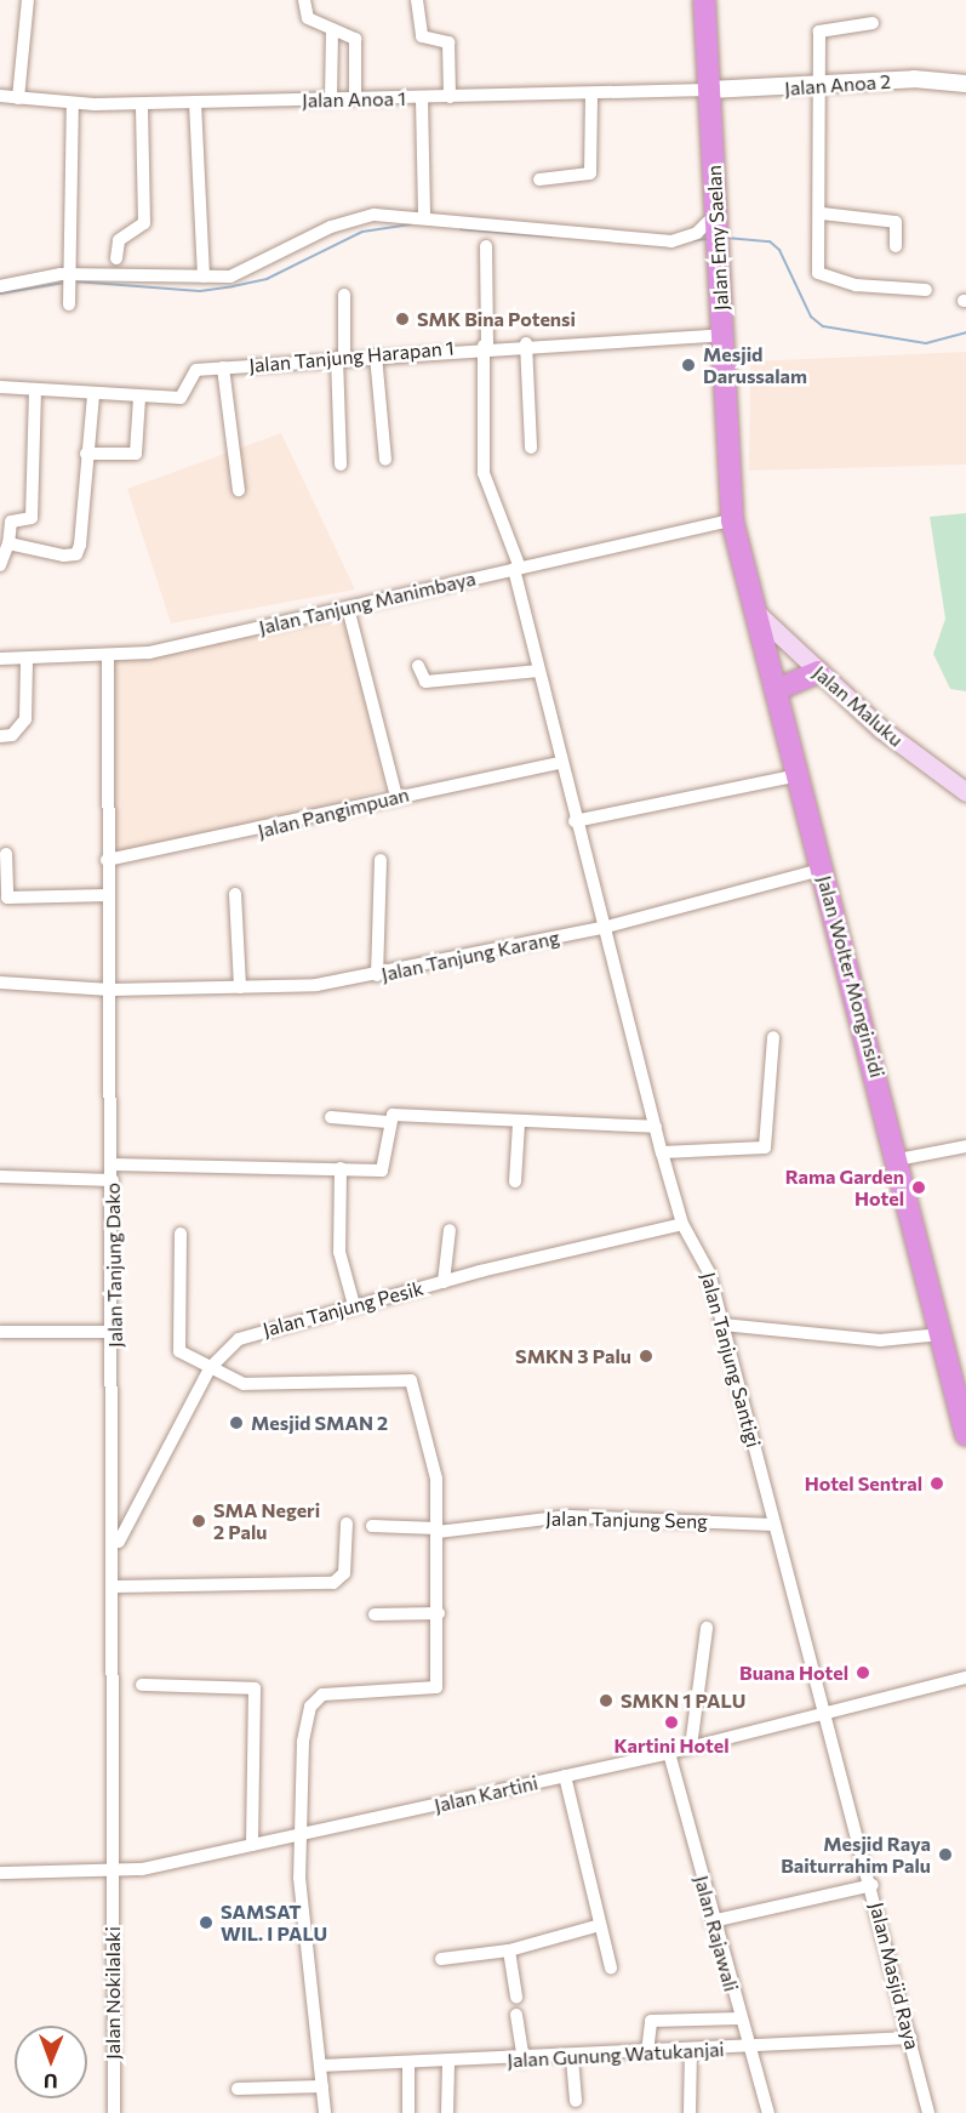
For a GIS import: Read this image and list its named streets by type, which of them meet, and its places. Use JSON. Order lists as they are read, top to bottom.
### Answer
{
  "streets": {
    "highway": ["Jalan Emy Saelan", "Jalan Wolter Monginsidi"],
    "main road": ["Jalan Maluku"],
    "street": [
      "Jalan Anoa 2",
      "Jalan Anoa 1",
      "Jalan Tanjung Harapan 1",
      "Jalan Tanjung Manimbaya",
      "Jalan Pangimpuan",
      "Jalan Tanjung Karang",
      "Jalan Tanjung Dako",
      "Jalan Tanjung Pesik",
      "Jalan Tanjung Santigi",
      "Jalan Tanjung Seng",
      "Jalan Kartini",
      "Jalan Rajawali",
      "Jalan Masjid Raya",
      "Jalan Nokilalaki",
      "Jalan Gunung Watukanjai"
    ]
  },
  "crossings": [
    ["Jalan Anoa 2", "Jalan Anoa 1"],
    ["Jalan Anoa 2", "Jalan Emy Saelan"],
    ["Jalan Anoa 1", "Jalan Emy Saelan"],
    ["Jalan Emy Saelan", "Jalan Tanjung Harapan 1"],
    ["Jalan Emy Saelan", "Jalan Tanjung Manimbaya"],
    ["Jalan Emy Saelan", "Jalan Wolter Monginsidi"],
    ["Jalan Tanjung Manimbaya", "Jalan Wolter Monginsidi"],
    ["Jalan Tanjung Manimbaya", "Jalan Tanjung Dako"],
    ["Jalan Maluku", "Jalan Wolter Monginsidi"],
    ["Jalan Pangimpuan", "Jalan Tanjung Dako"],
    ["Jalan Tanjung Karang", "Jalan Wolter Monginsidi"],
    ["Jalan Tanjung Karang", "Jalan Tanjung Dako"],
    ["Jalan Tanjung Karang", "Jalan Tanjung Santigi"],
    ["Jalan Tanjung Dako", "Jalan Tanjung Pesik"],
    ["Jalan Tanjung Dako", "Jalan Kartini"],
    ["Jalan Tanjung Dako", "Jalan Nokilalaki"],
    ["Jalan Tanjung Pesik", "Jalan Tanjung Santigi"],
    ["Jalan Tanjung Santigi", "Jalan Tanjung Seng"],
    ["Jalan Tanjung Santigi", "Jalan Kartini"],
    ["Jalan Tanjung Santigi", "Jalan Masjid Raya"],
    ["Jalan Kartini", "Jalan Rajawali"],
    ["Jalan Kartini", "Jalan Masjid Raya"],
    ["Jalan Kartini", "Jalan Nokilalaki"],
    ["Jalan Rajawali", "Jalan Gunung Watukanjai"],
    ["Jalan Masjid Raya", "Jalan Gunung Watukanjai"]
  ],
  "places": [
    "SMK Bina Potensi",
    "Mesjid Darussalam",
    "Rama Garden Hotel",
    "SMKN 3 Palu",
    "Mesjid SMAN 2",
    "Hotel Sentral",
    "SMA Negeri 2 Palu",
    "Buana Hotel",
    "SMKN 1 PALU",
    "Kartini Hotel",
    "Mesjid Raya Baiturrahim Palu",
    "SAMSAT WIL. I PALU"
  ],
  "north": "bottom"
}
